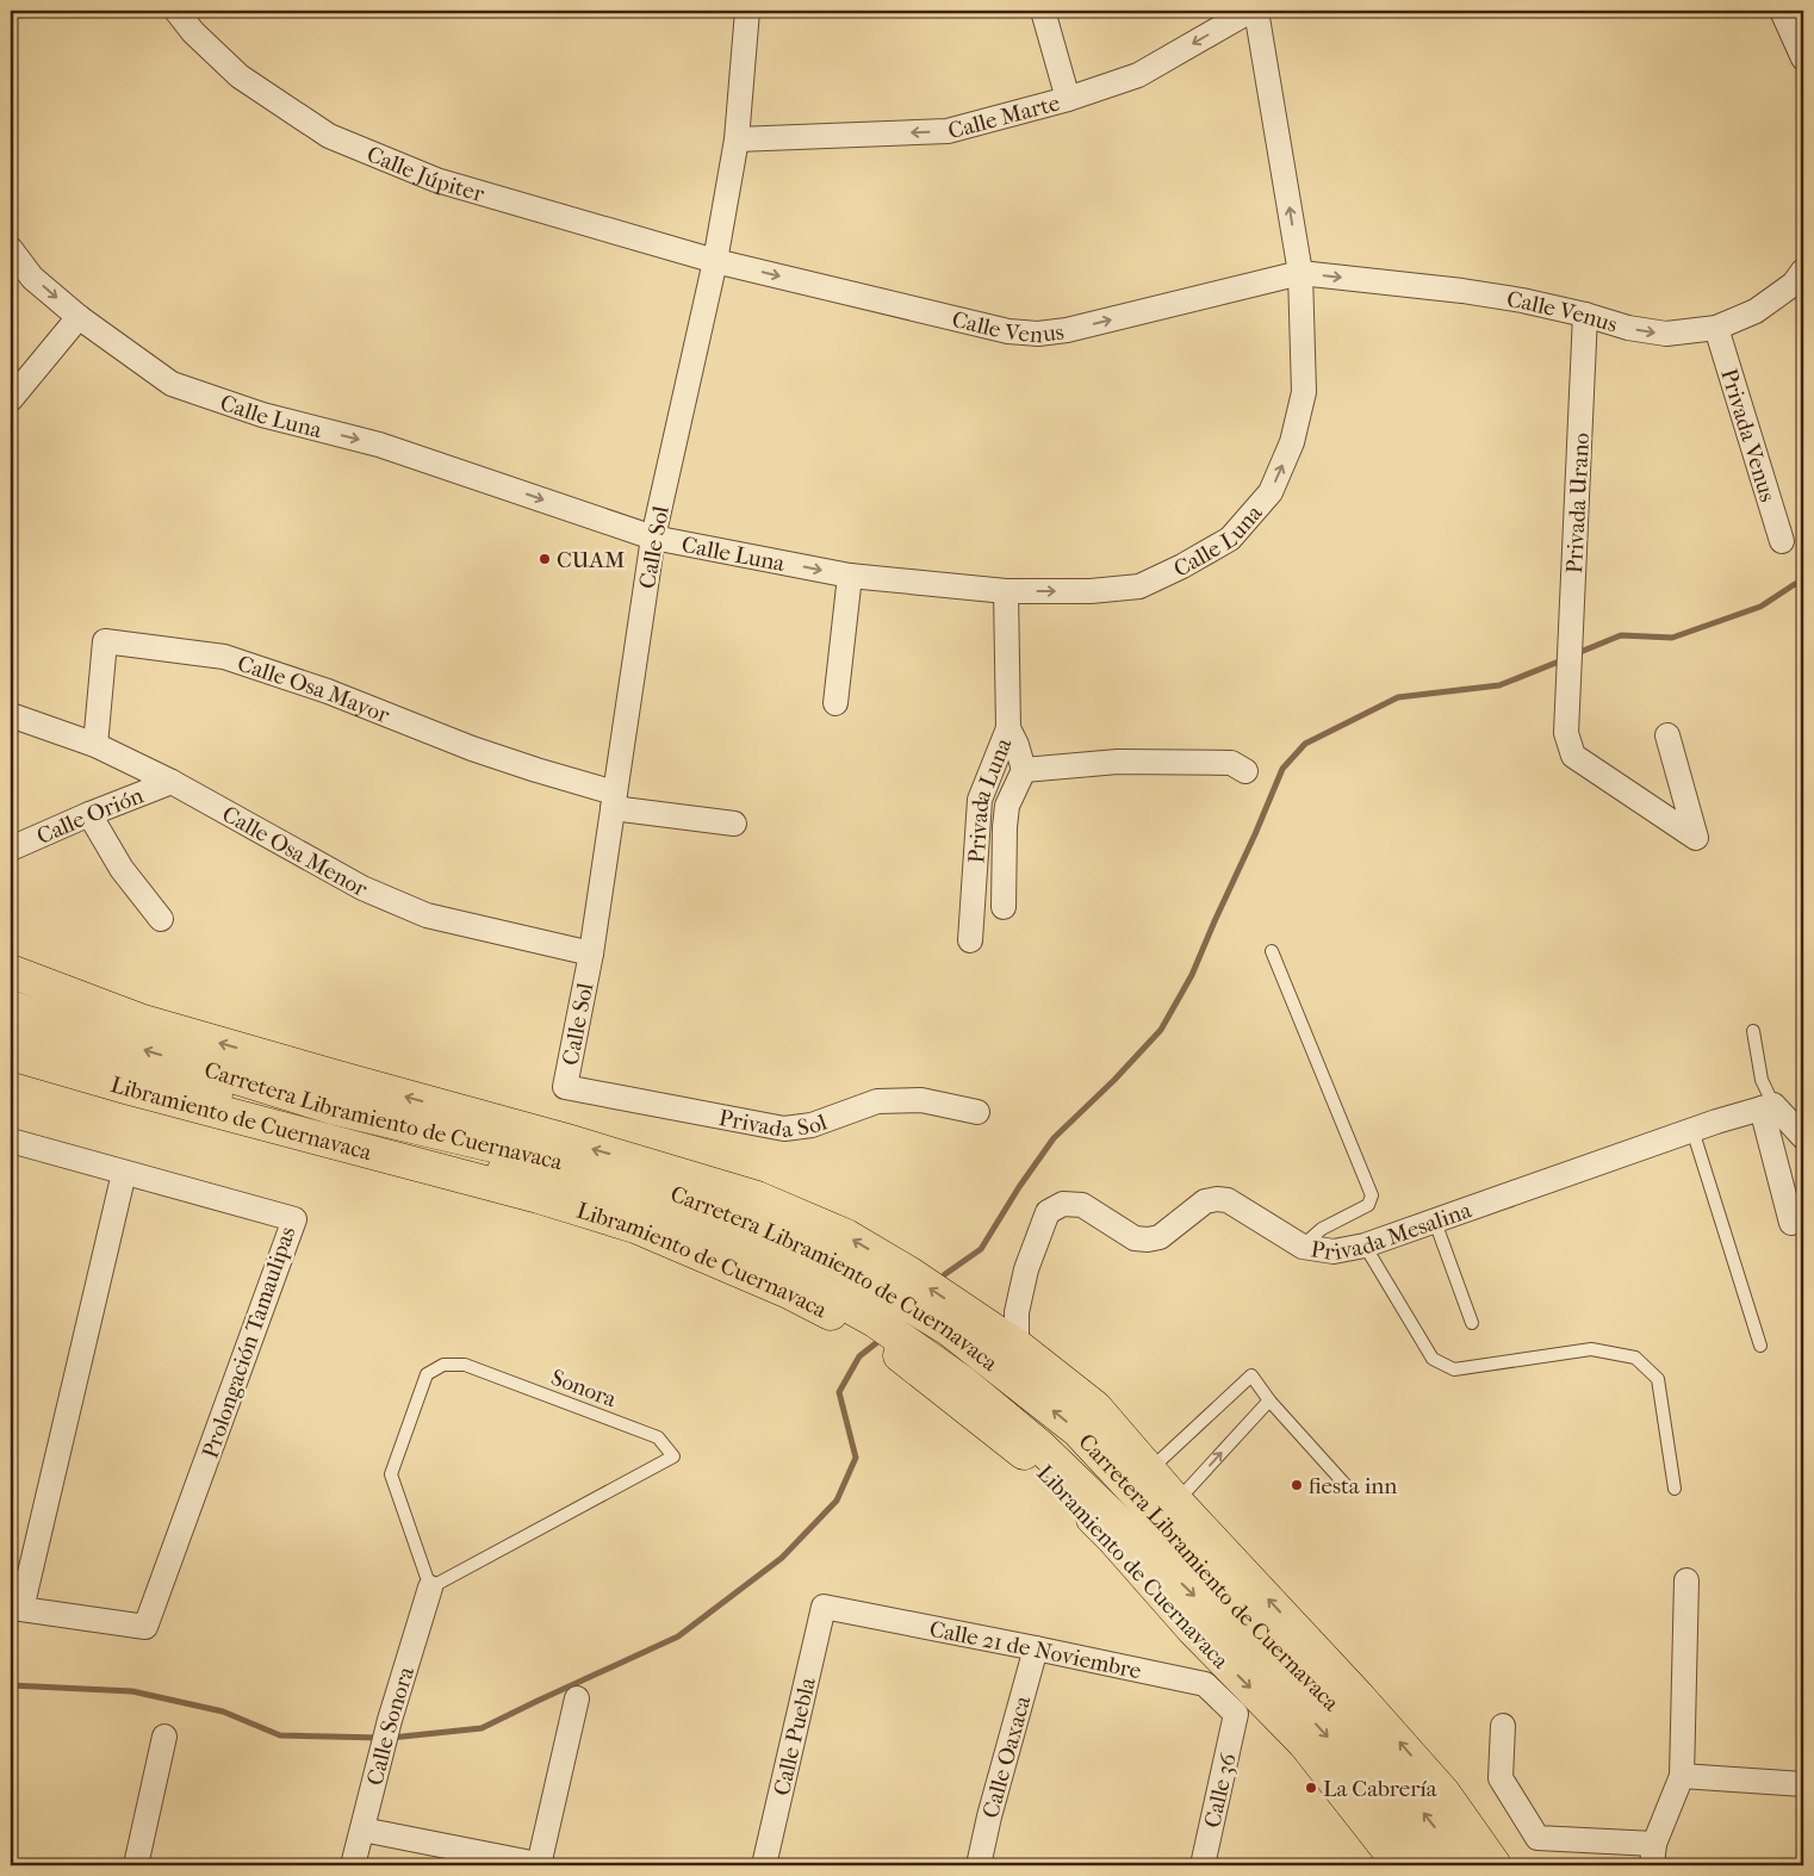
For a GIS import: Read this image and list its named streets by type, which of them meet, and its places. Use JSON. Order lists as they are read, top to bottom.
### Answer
{
  "streets": {
    "main road": ["Carretera Libramiento de Cuernavaca", "Libramiento de Cuernavaca"],
    "street": [
      "Calle Marte",
      "Calle Júpiter",
      "Calle Venus",
      "Calle Luna",
      "Privada Venus",
      "Privada Urano",
      "Calle Sol",
      "Calle Osa Mayor",
      "Privada Luna",
      "Calle Orión",
      "Calle Osa Menor",
      "Privada Sol",
      "Privada Mesalina",
      "Prolongación Tamaulipas",
      "Calle 21 de Noviembre",
      "Calle Sonora",
      "Calle Puebla",
      "Calle Oaxaca",
      "Calle 36"
    ],
    "lane": ["Sonora"]
  },
  "crossings": [
    ["Calle Marte", "Calle Sol"],
    ["Calle Júpiter", "Calle Venus"],
    ["Calle Júpiter", "Calle Sol"],
    ["Calle Venus", "Calle Luna"],
    ["Calle Venus", "Privada Venus"],
    ["Calle Venus", "Privada Urano"],
    ["Calle Venus", "Calle Sol"],
    ["Calle Luna", "Calle Sol"],
    ["Calle Luna", "Privada Luna"],
    ["Calle Sol", "Calle Osa Mayor"],
    ["Calle Sol", "Calle Osa Menor"],
    ["Calle Sol", "Privada Sol"],
    ["Calle Osa Mayor", "Calle Osa Menor"],
    ["Calle Orión", "Calle Osa Menor"],
    ["Carretera Libramiento de Cuernavaca", "Libramiento de Cuernavaca"],
    ["Sonora", "Calle Sonora"],
    ["Calle 21 de Noviembre", "Calle Puebla"],
    ["Calle 21 de Noviembre", "Calle Oaxaca"],
    ["Calle 21 de Noviembre", "Calle 36"]
  ],
  "one_way": ["Calle Marte", "Calle Venus"],
  "places": ["CUAM", "fiesta inn", "La Cabrería"]
}
